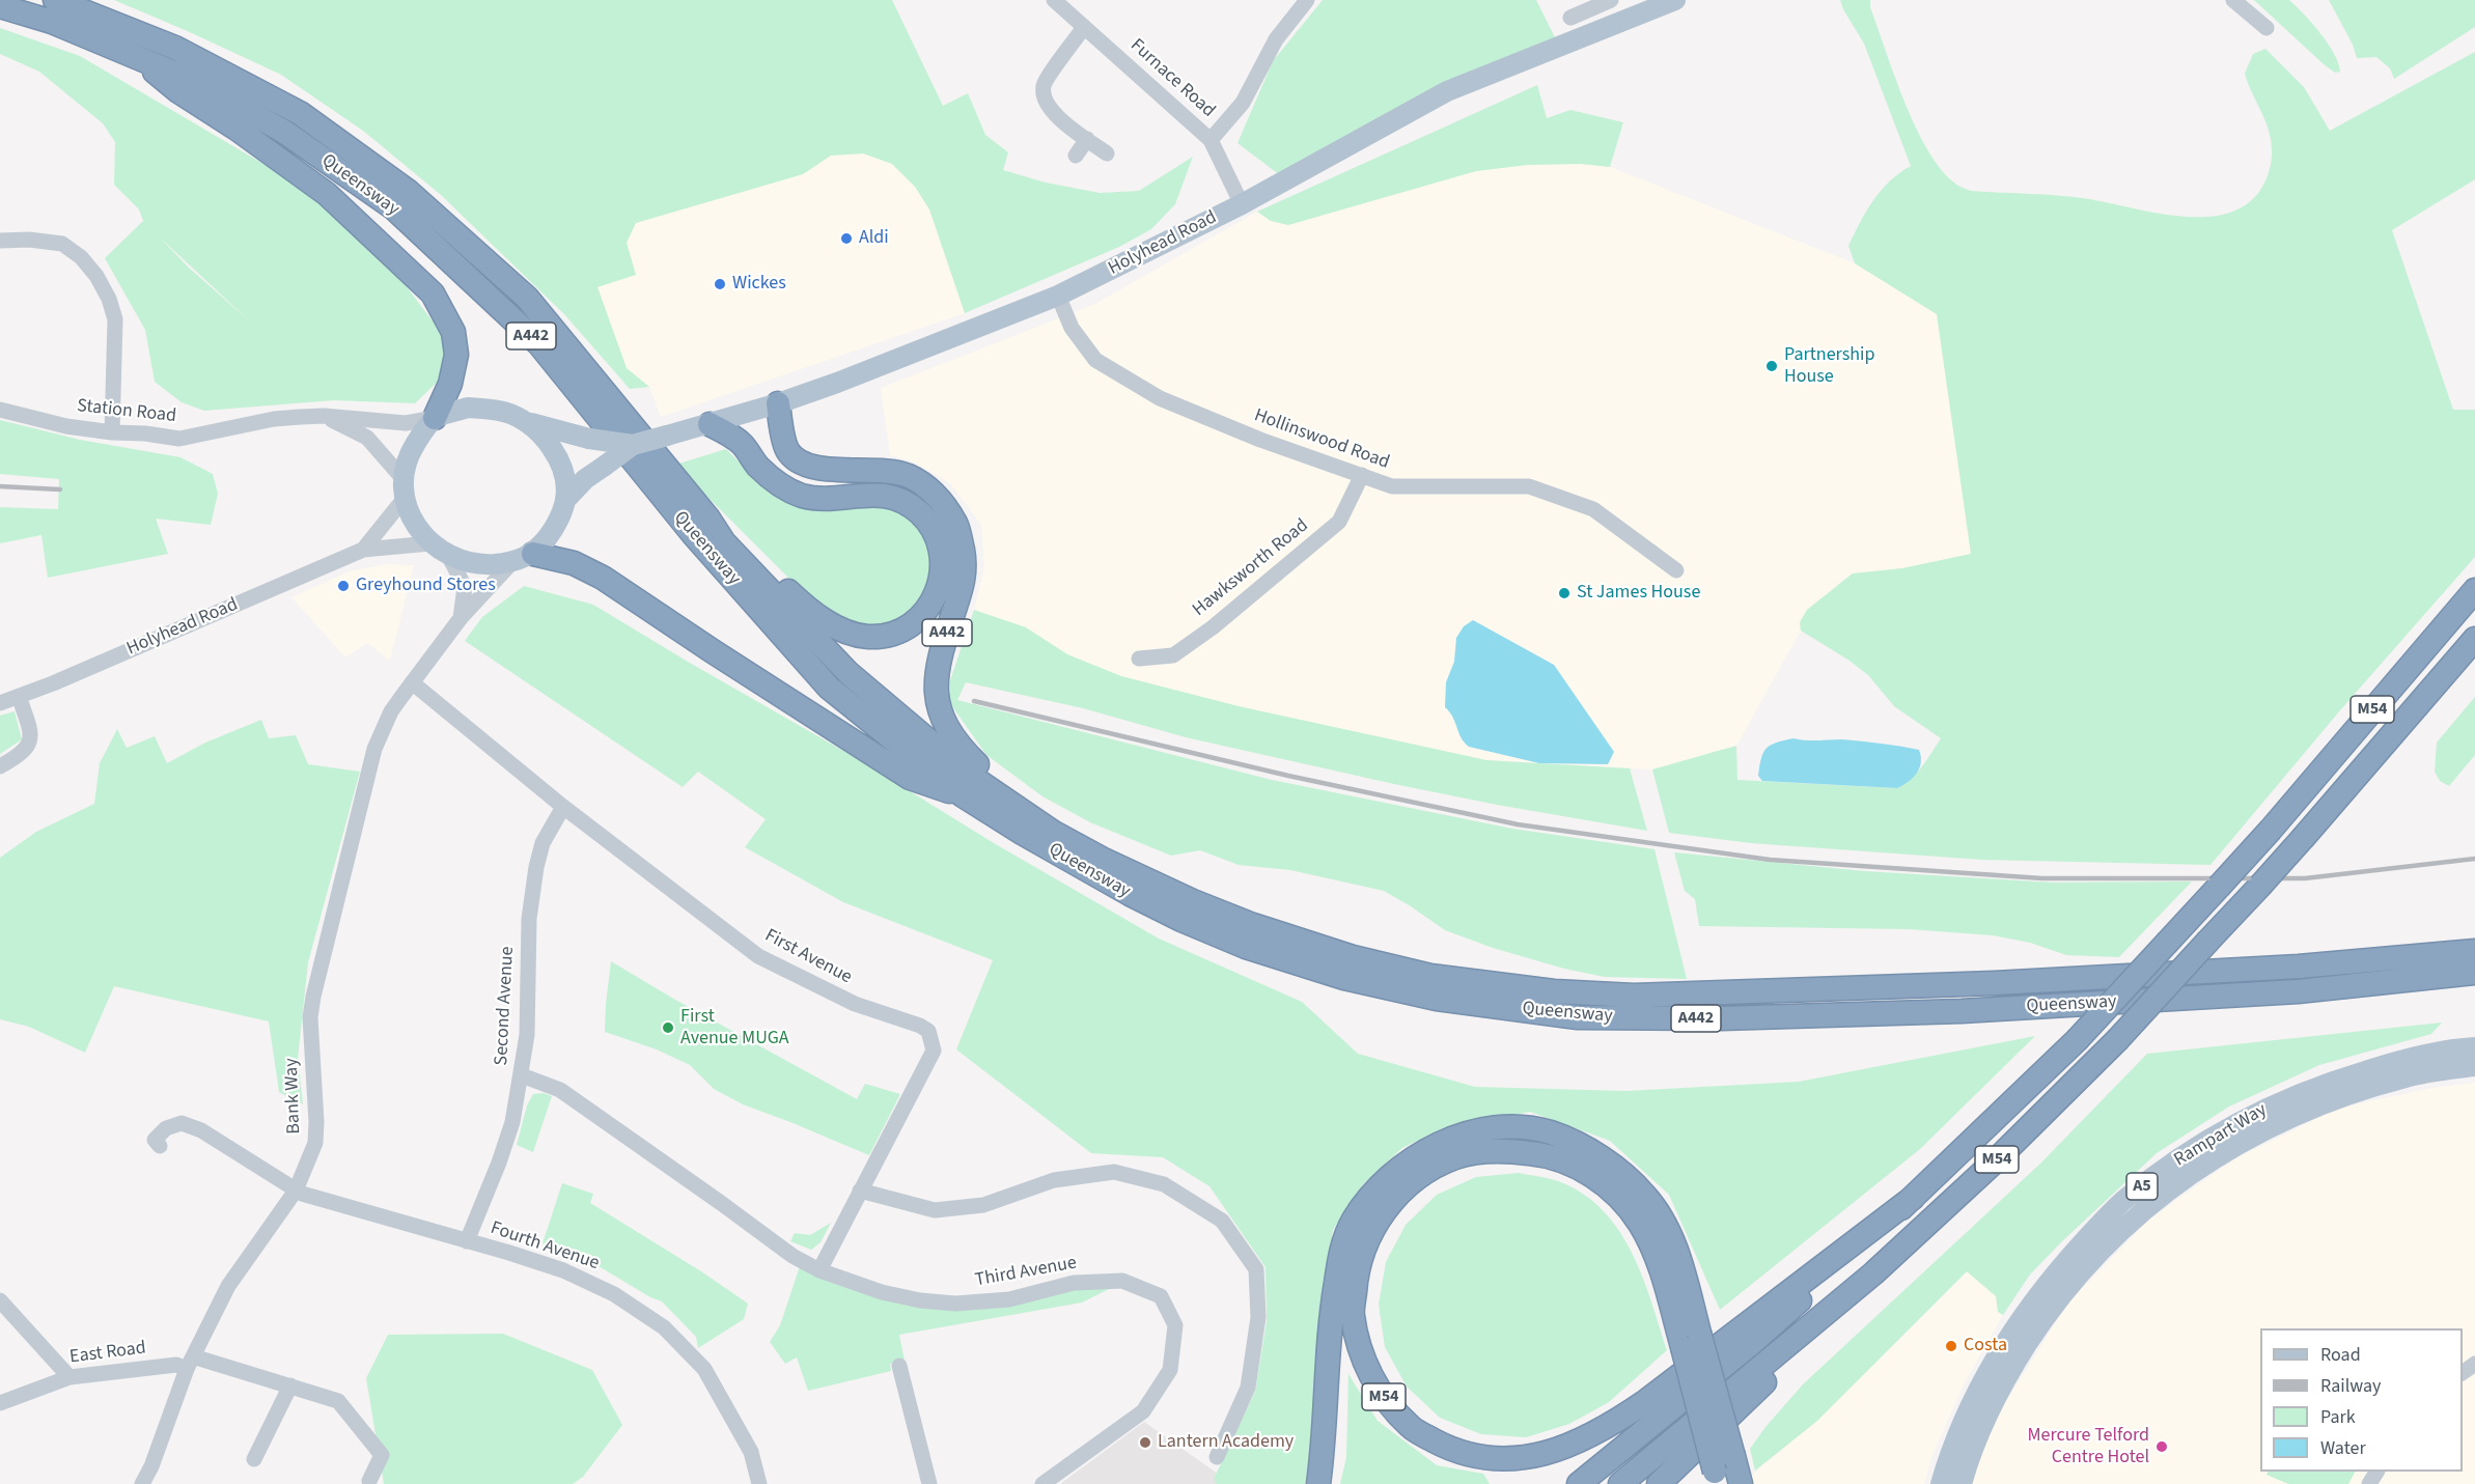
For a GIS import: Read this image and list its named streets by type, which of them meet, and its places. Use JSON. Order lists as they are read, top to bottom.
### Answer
{
  "streets": {
    "highway": ["Queensway", "A442", "M54"],
    "main road": ["Holyhead Road", "Rampart Way", "A5"],
    "street": [
      "Furnace Road",
      "Station Road",
      "Hollinswood Road",
      "Hawksworth Road",
      "First Avenue",
      "Second Avenue",
      "Bank Way",
      "Fourth Avenue",
      "Third Avenue",
      "East Road"
    ]
  },
  "crossings": [
    ["Furnace Road", "Holyhead Road"],
    ["Queensway", "A442"],
    ["Holyhead Road", "A442"],
    ["Holyhead Road", "Station Road"],
    ["Holyhead Road", "Hollinswood Road"],
    ["Holyhead Road", "Bank Way"],
    ["A442", "Station Road"],
    ["A442", "Bank Way"],
    ["Station Road", "Bank Way"],
    ["Hollinswood Road", "Hawksworth Road"],
    ["First Avenue", "Second Avenue"],
    ["First Avenue", "Bank Way"],
    ["First Avenue", "Third Avenue"],
    ["Second Avenue", "Fourth Avenue"],
    ["Second Avenue", "Third Avenue"],
    ["Bank Way", "Fourth Avenue"],
    ["Bank Way", "East Road"]
  ],
  "places": [
    "Aldi",
    "Wickes",
    "Partnership House",
    "Greyhound Stores",
    "St James House",
    "First Avenue MUGA",
    "Costa",
    "Lantern Academy",
    "Mercure Telford Centre Hotel"
  ],
  "legend": [
    "Road",
    "Railway",
    "Park",
    "Water"
  ]
}
